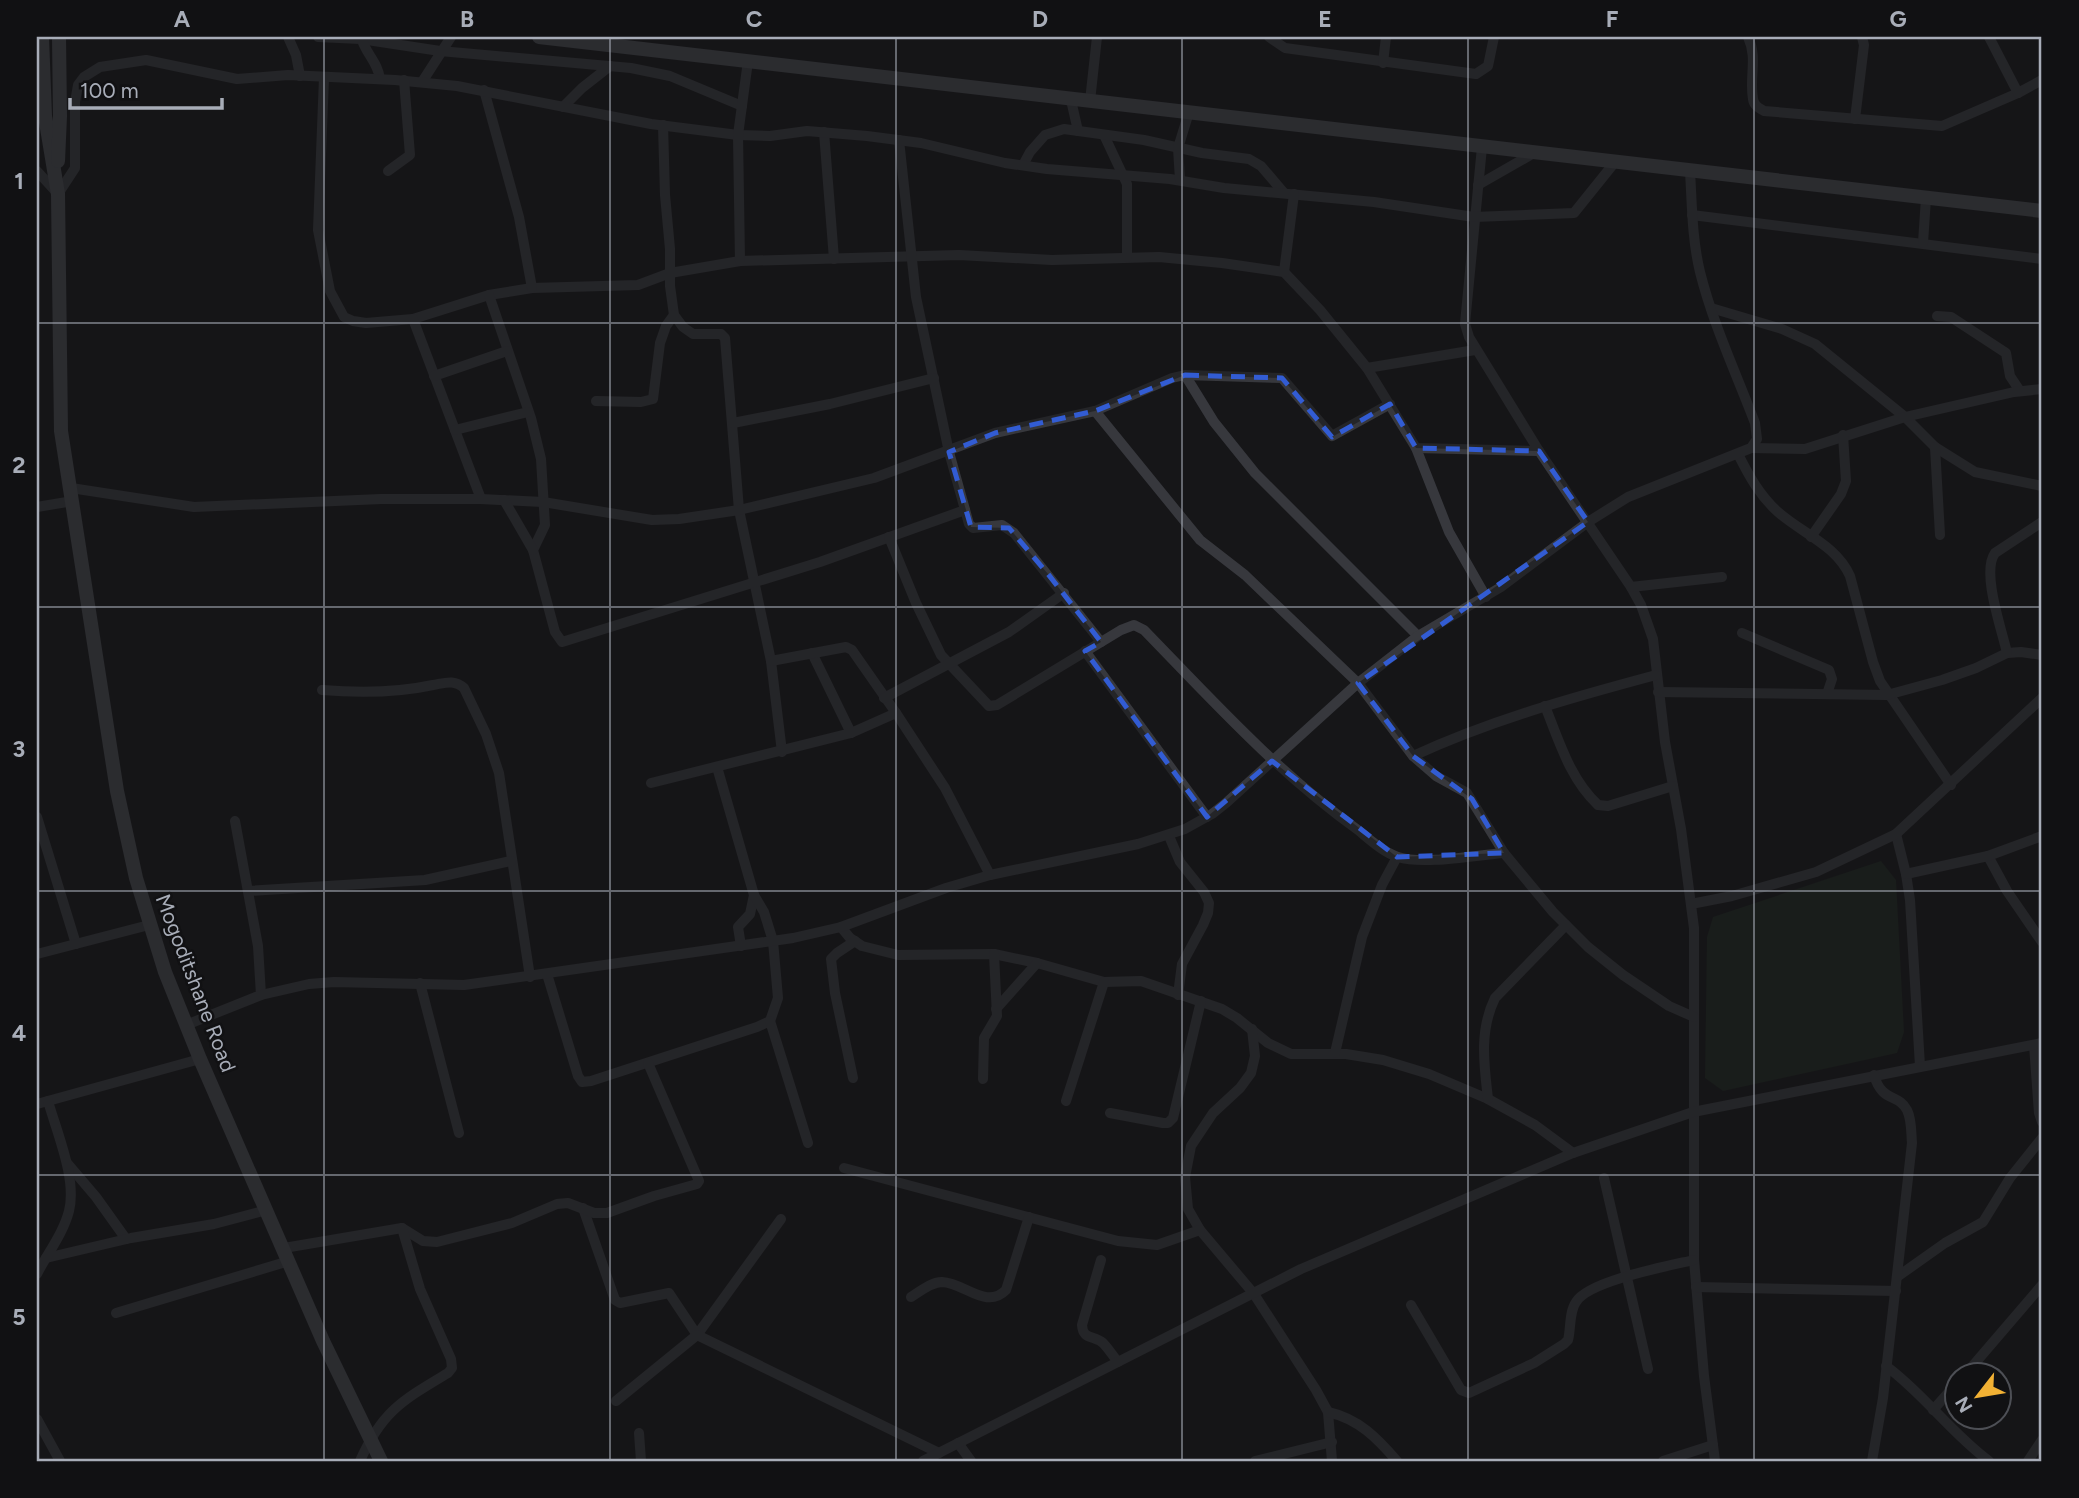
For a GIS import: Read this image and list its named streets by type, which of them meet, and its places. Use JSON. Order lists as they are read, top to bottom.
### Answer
{
  "streets": {
    "main road": ["Mogoditshane Road"]
  },
  "scale_bar": "100 m",
  "north": "bottom left",
  "grid": {
    "columns": [
      "A",
      "B",
      "C",
      "D",
      "E",
      "F",
      "G"
    ],
    "rows": [
      "1",
      "2",
      "3",
      "4",
      "5"
    ]
  }
}
